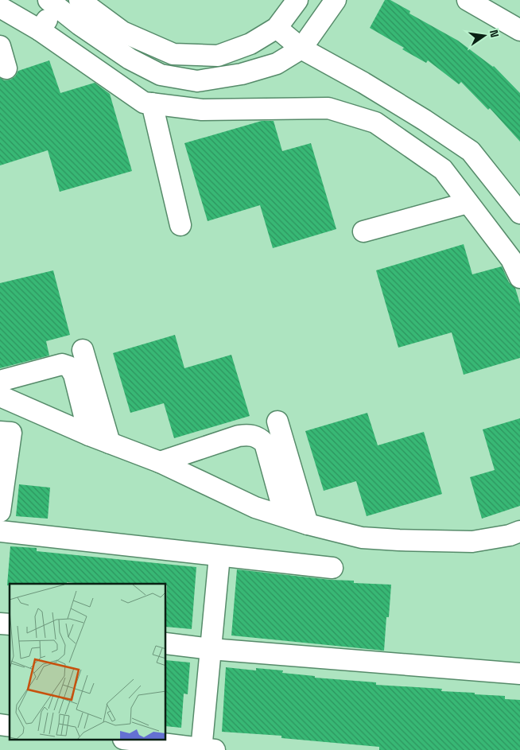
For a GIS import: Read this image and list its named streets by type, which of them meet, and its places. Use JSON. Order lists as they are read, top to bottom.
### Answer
{
  "north": "right"
}
